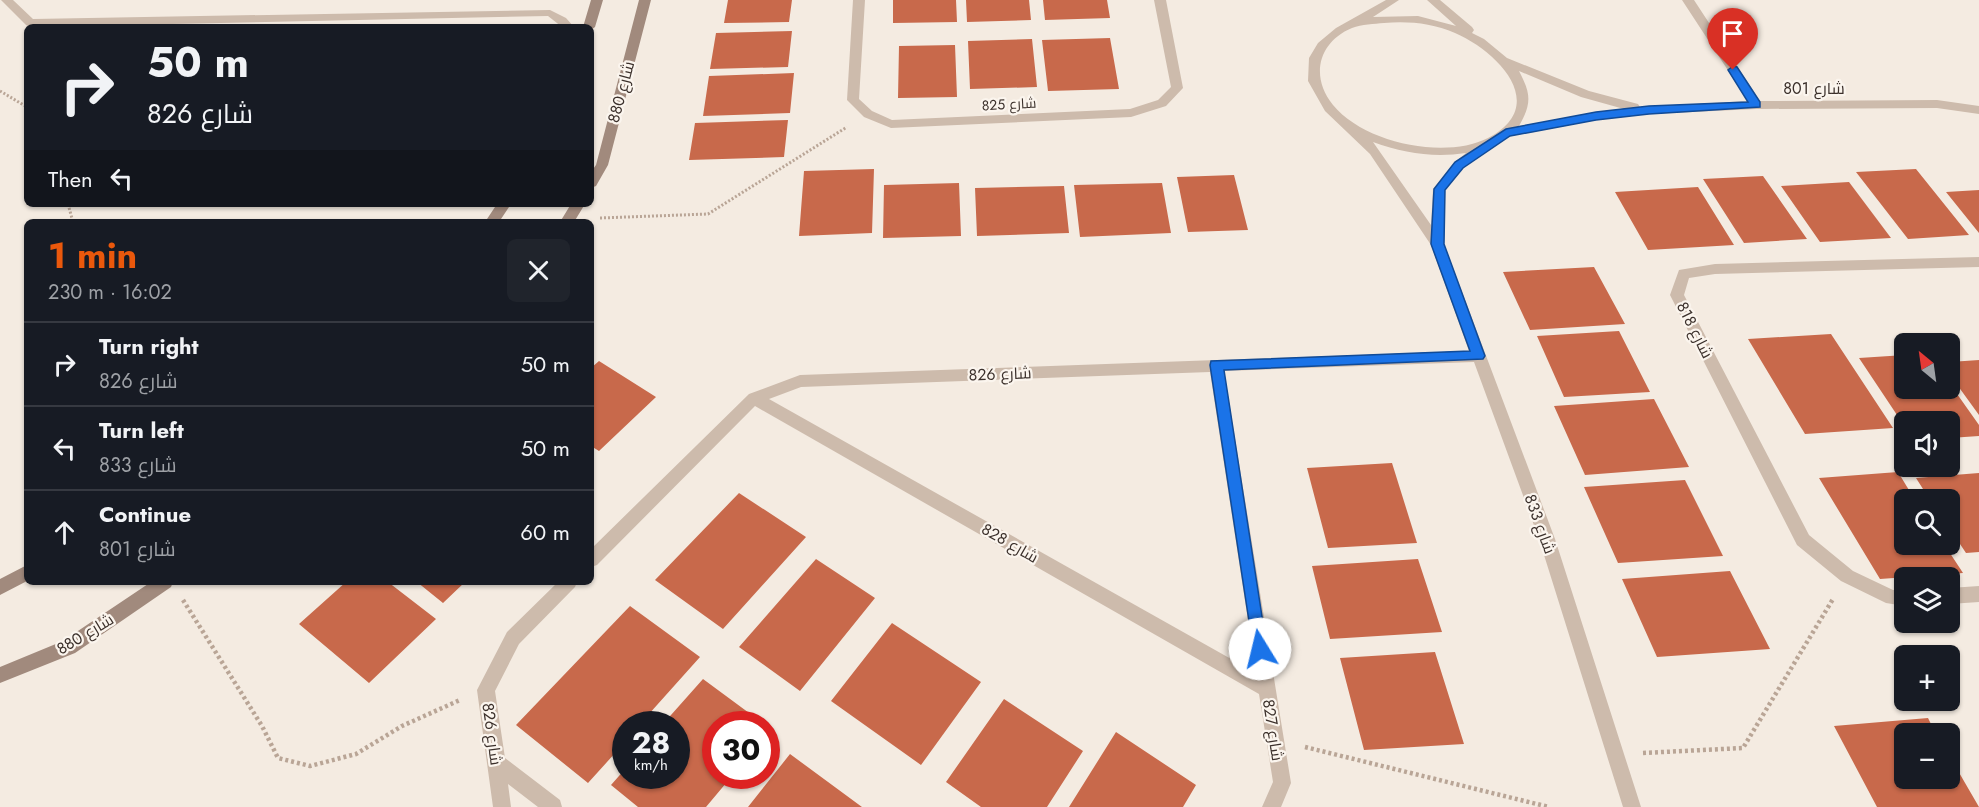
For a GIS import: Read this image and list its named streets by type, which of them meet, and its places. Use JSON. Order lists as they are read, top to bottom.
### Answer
{
  "streets": {
    "street": [
      "شارع 801",
      "شارع 880",
      "شارع 825",
      "شارع 818",
      "شارع 826",
      "شارع 833",
      "شارع 828",
      "شارع 827"
    ]
  },
  "crossings": [
    ["شارع 801", "شارع 833"],
    ["شارع 826", "شارع 833"],
    ["شارع 826", "شارع 828"],
    ["شارع 826", "شارع 827"],
    ["شارع 828", "شارع 827"]
  ],
  "north": "top left",
  "page": {
    "turn": ["50 m", "شارع 826"],
    "then": "Then",
    "heading": ["1 min", "230 m · 16:02"],
    "list": [
      {
        "name": "Turn right",
        "note": "شارع 826",
        "value": "50 m"
      },
      {
        "name": "Turn left",
        "note": "شارع 833",
        "value": "50 m"
      },
      {
        "name": "Continue",
        "note": "شارع 801",
        "value": "60 m"
      }
    ],
    "map_buttons": ["+", "−"],
    "speed": "28 km/h",
    "limit": "30"
  }
}
